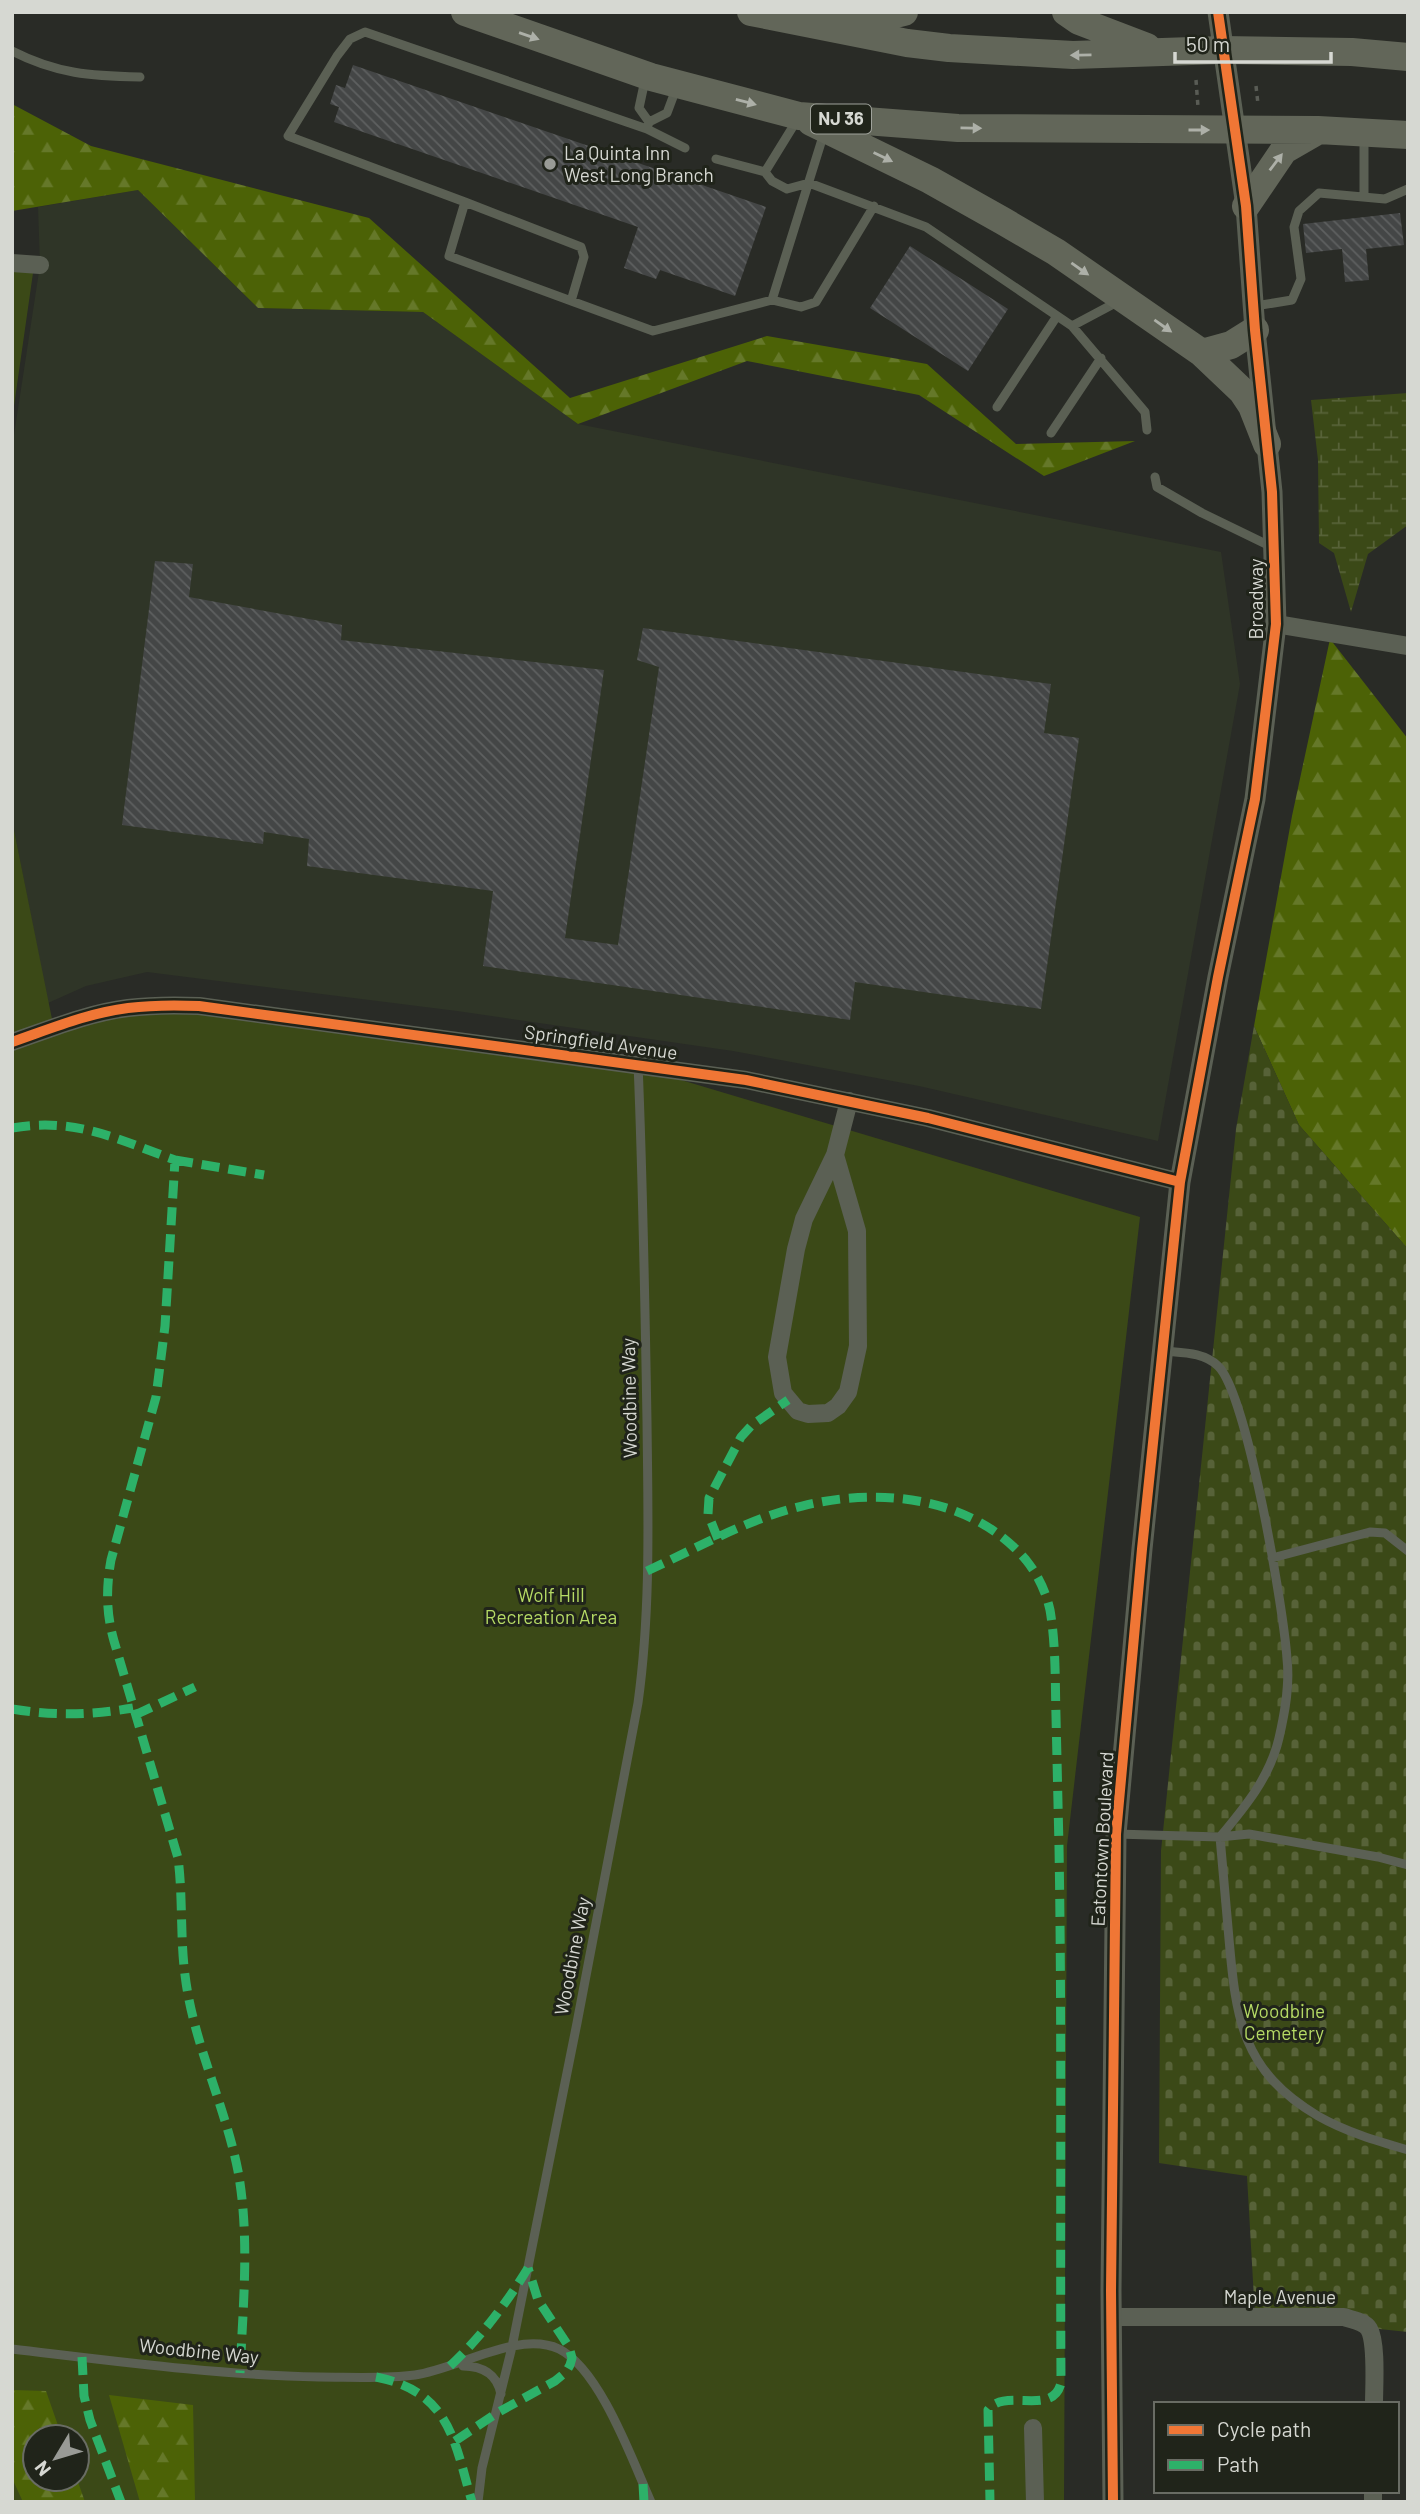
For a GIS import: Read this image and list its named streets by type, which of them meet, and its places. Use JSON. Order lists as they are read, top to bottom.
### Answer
{
  "streets": {
    "highway": ["NJ 36"],
    "street": [
      "Broadway",
      "Springfield Avenue",
      "Eatontown Boulevard",
      "Maple Avenue"
    ],
    "lane": ["Woodbine Way"]
  },
  "crossings": [
    ["NJ 36", "Broadway"],
    ["Broadway", "Springfield Avenue"],
    ["Broadway", "Eatontown Boulevard"],
    ["Springfield Avenue", "Woodbine Way"],
    ["Springfield Avenue", "Eatontown Boulevard"],
    ["Eatontown Boulevard", "Maple Avenue"]
  ],
  "parks": ["Wolf Hill Recreation Area", "Woodbine Cemetery"],
  "places": ["La Quinta Inn West Long Branch"],
  "legend": ["Cycle path", "Path"],
  "scale_bar": "50 m",
  "north": "bottom left"
}
